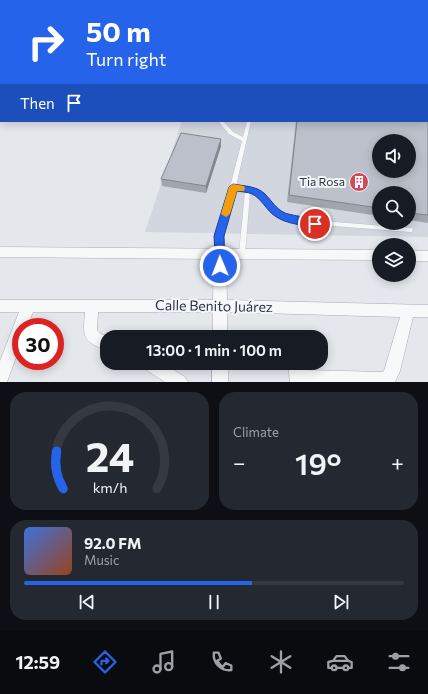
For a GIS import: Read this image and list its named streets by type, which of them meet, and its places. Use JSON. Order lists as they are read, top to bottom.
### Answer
{
  "streets": {
    "street": ["Calle Benito Juárez"]
  },
  "places": {
    "building": ["Tia Rosa"]
  },
  "page": {
    "turn": ["50 m", "Turn right"],
    "then": "Then",
    "limit": "30",
    "trip": "13:00 · 1 min · 100 m",
    "tile": "Climate",
    "heat": ["−", "19°", "+"],
    "song": ["92.0 FM", "Music"],
    "tabs": "12:59",
    "gauge": ["24", "km/h"]
  }
}
